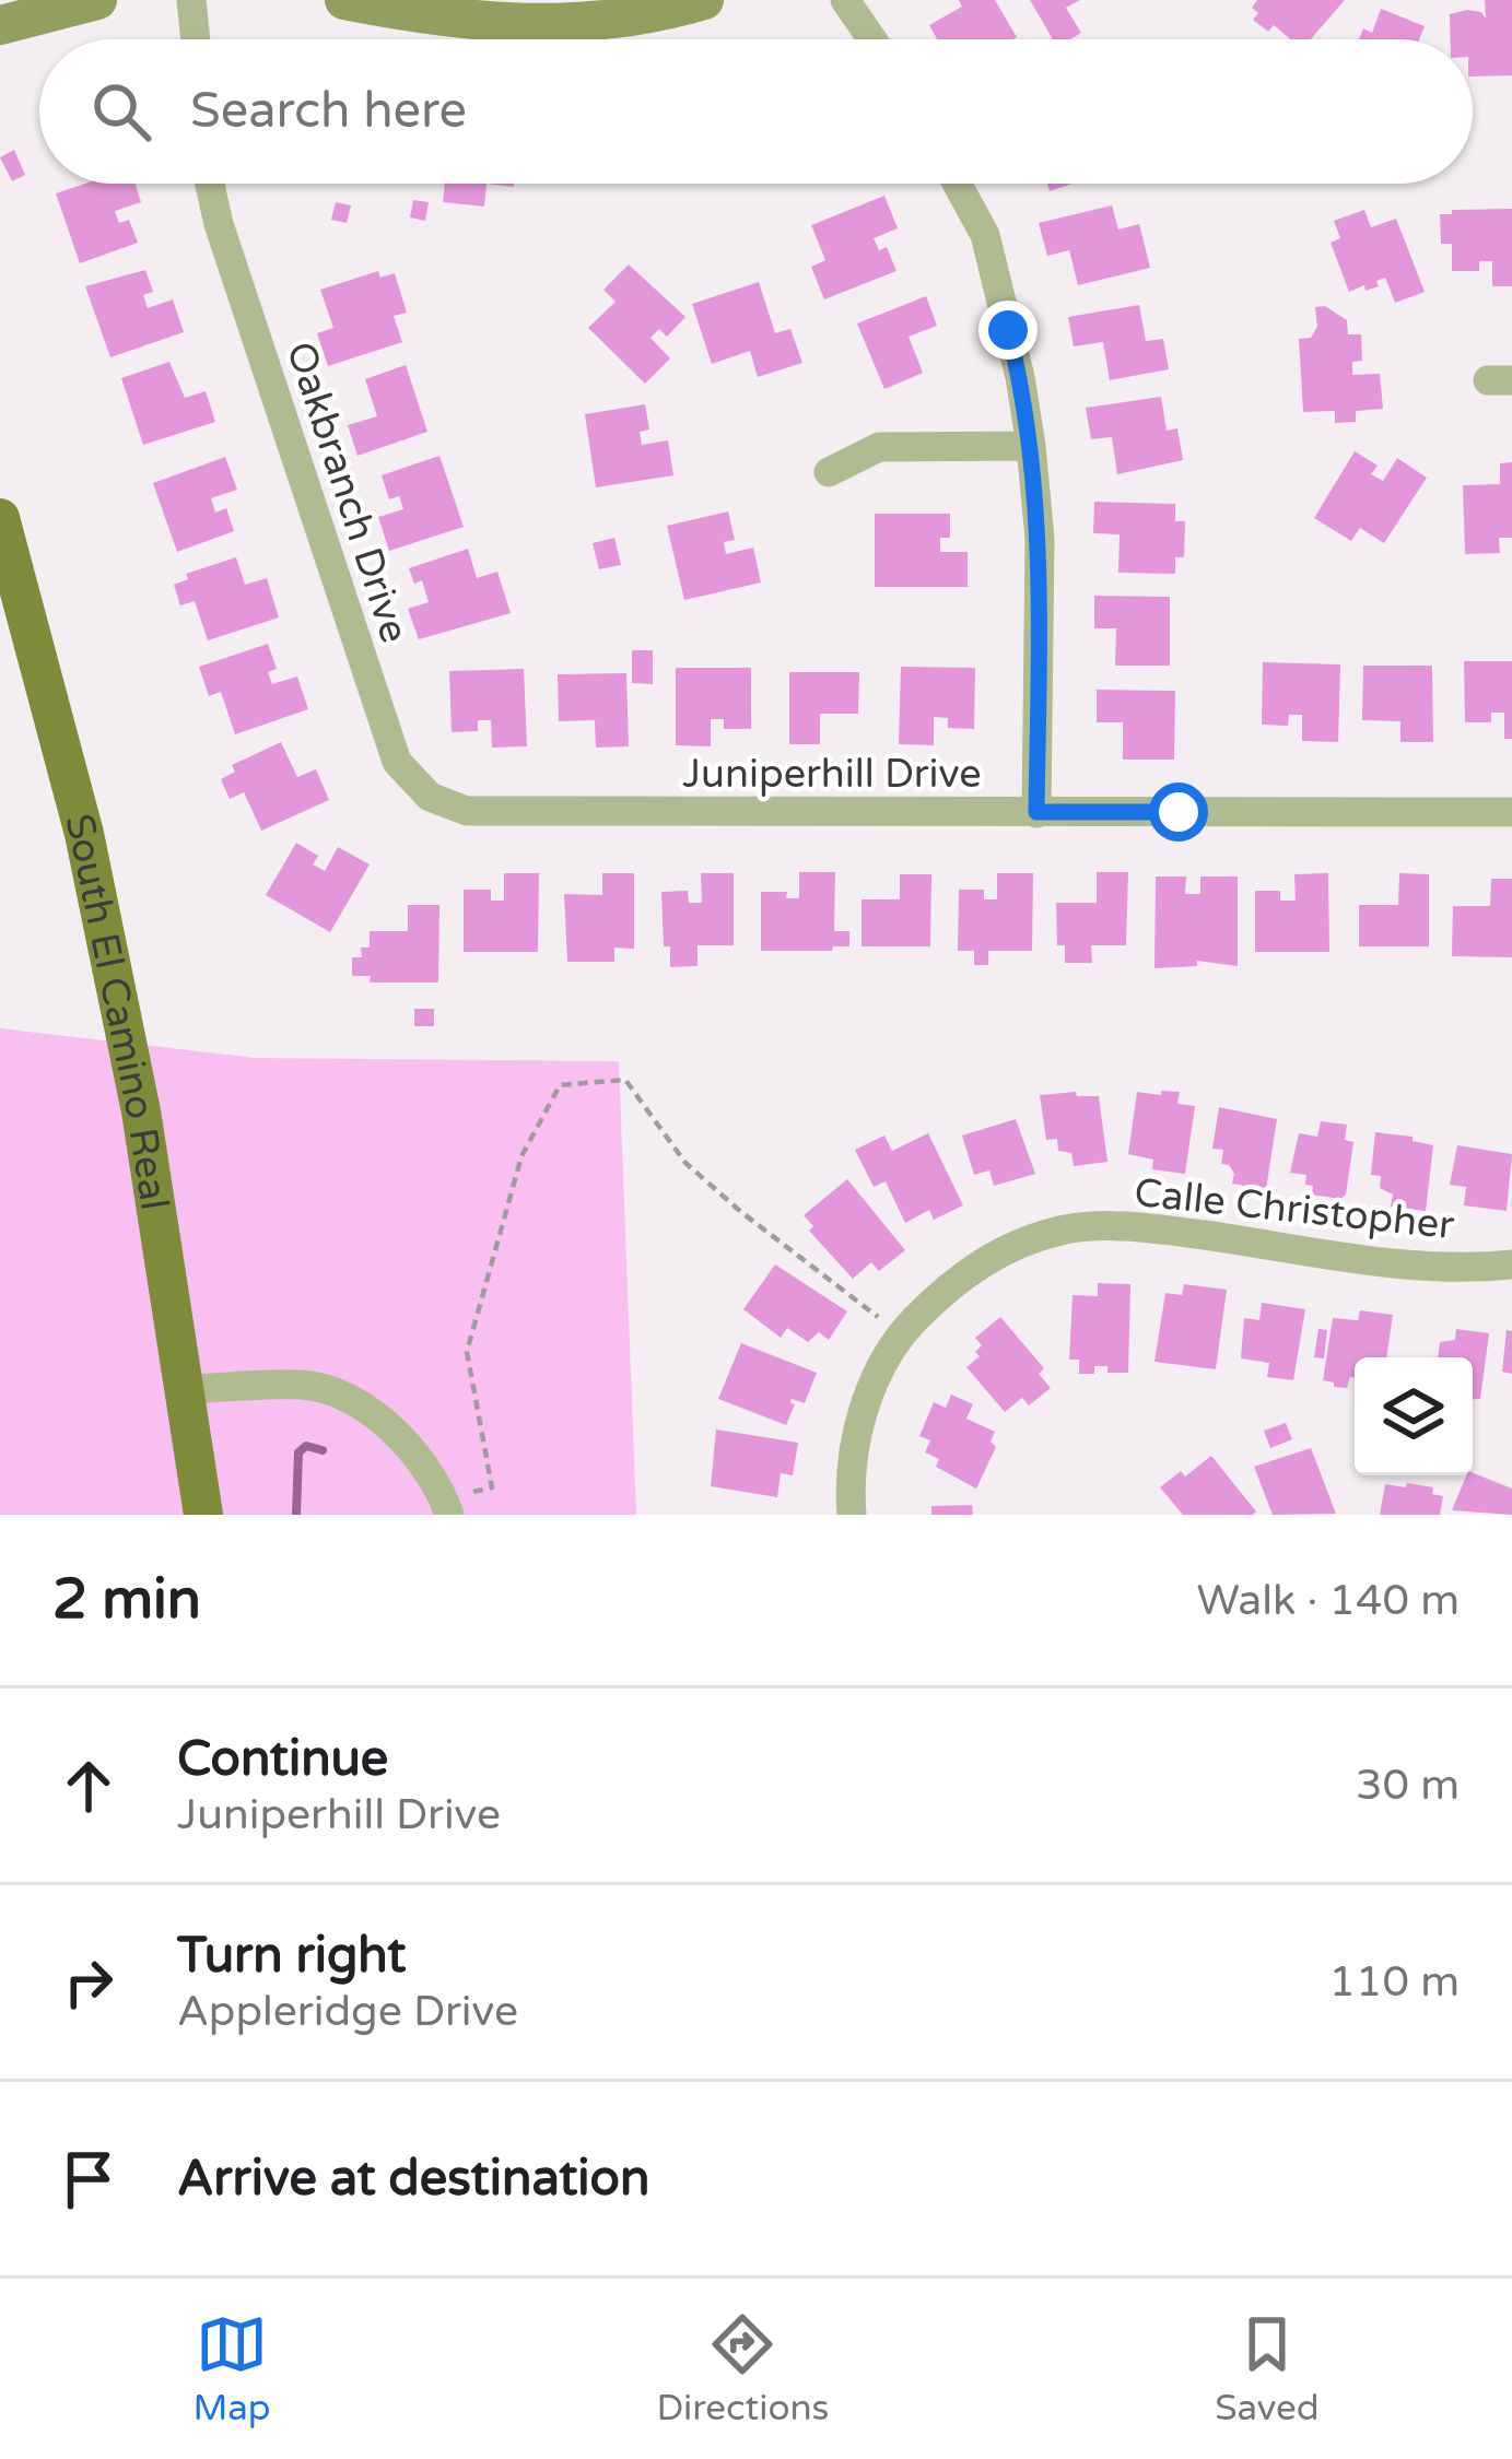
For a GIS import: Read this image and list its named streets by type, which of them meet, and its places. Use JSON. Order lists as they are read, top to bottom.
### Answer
{
  "streets": {
    "main road": ["South El Camino Real"],
    "street": ["Oakbranch Drive", "Juniperhill Drive", "Calle Christopher"]
  },
  "crossings": [
    ["Oakbranch Drive", "Juniperhill Drive"]
  ],
  "page": {
    "search": "Search here",
    "heading": ["2 min", "Walk · 140 m"],
    "list": [
      ["Continue", "Juniperhill Drive", "30 m"],
      ["Turn right", "Appleridge Drive", "110 m"],
      "Arrive at destination"
    ],
    "nav": ["Map", "Directions", "Saved"]
  }
}
